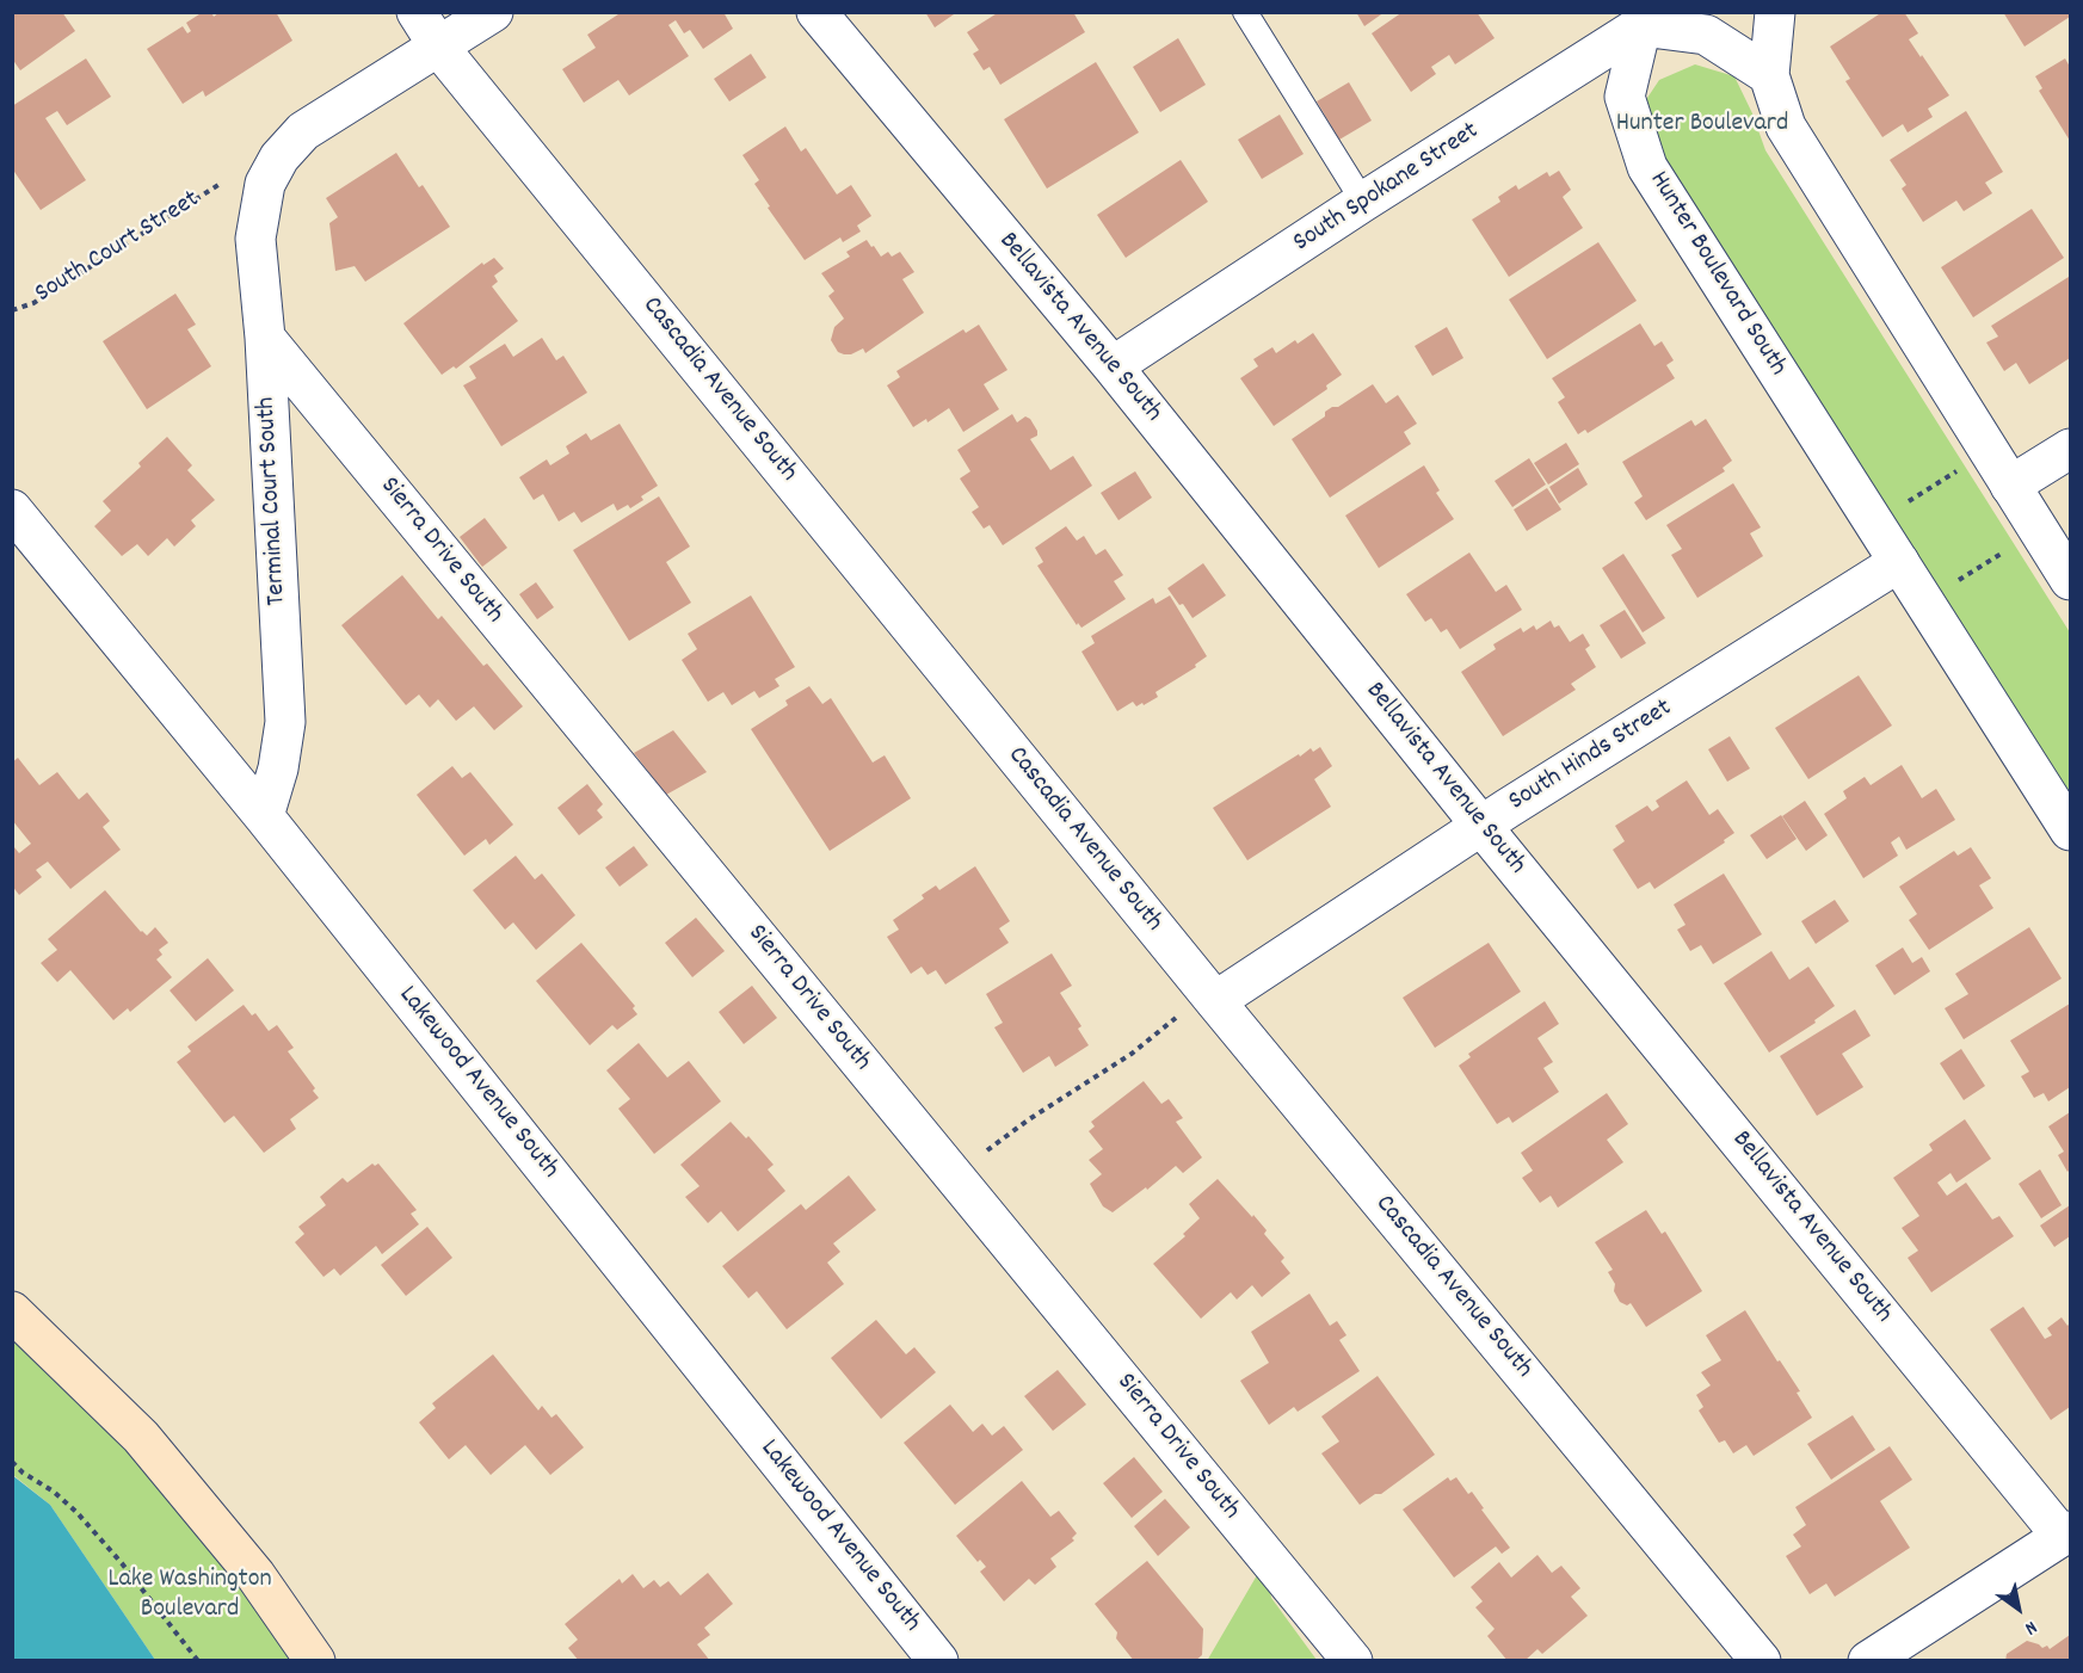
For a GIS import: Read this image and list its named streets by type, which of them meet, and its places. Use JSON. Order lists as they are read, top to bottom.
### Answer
{
  "streets": {
    "street": [
      "South Spokane Street",
      "Hunter Boulevard South",
      "Bellavista Avenue South",
      "Cascadia Avenue South",
      "Terminal Court South",
      "Sierra Drive South",
      "South Hinds Street",
      "Lakewood Avenue South"
    ],
    "path": ["South Court Street"]
  },
  "crossings": [
    ["South Spokane Street", "Hunter Boulevard South"],
    ["South Spokane Street", "Bellavista Avenue South"],
    ["Hunter Boulevard South", "South Hinds Street"],
    ["Bellavista Avenue South", "South Hinds Street"],
    ["Cascadia Avenue South", "Terminal Court South"],
    ["Cascadia Avenue South", "South Hinds Street"],
    ["Terminal Court South", "Sierra Drive South"],
    ["Terminal Court South", "Lakewood Avenue South"]
  ],
  "parks": ["Hunter Boulevard", "Lake Washington Boulevard"],
  "north": "bottom right"
}
